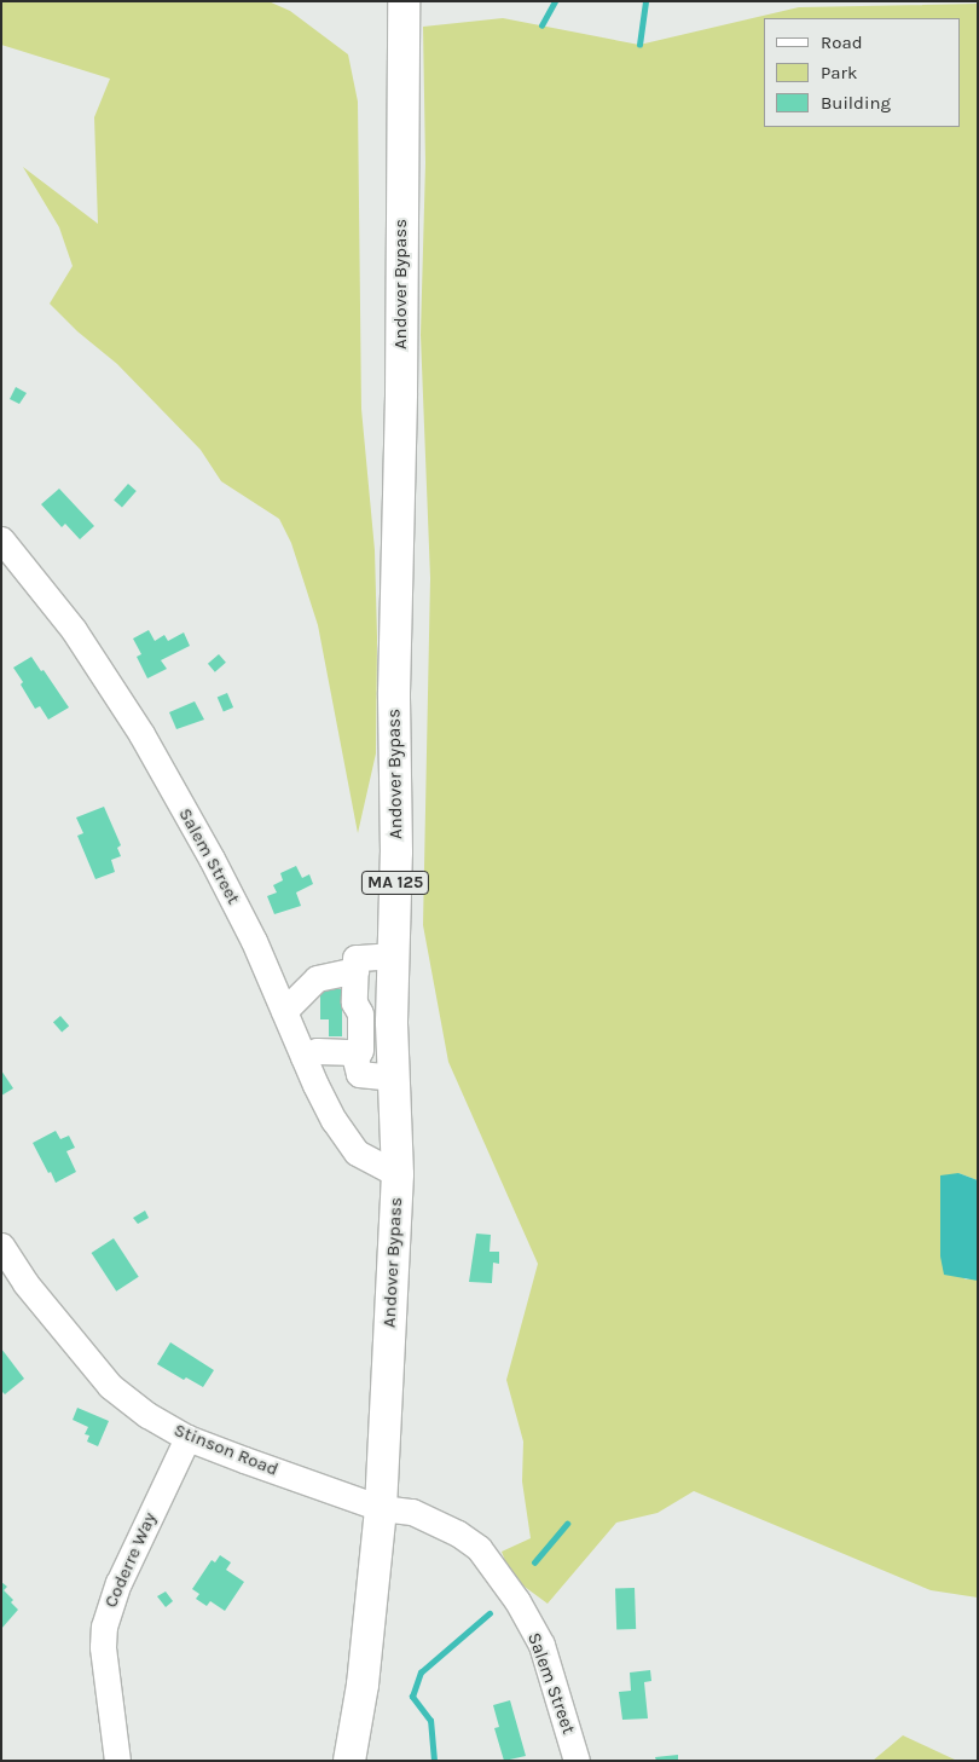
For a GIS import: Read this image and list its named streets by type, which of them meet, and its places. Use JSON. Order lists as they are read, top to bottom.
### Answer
{
  "streets": {
    "main road": ["Andover Bypass", "MA 125"],
    "street": ["Salem Street", "Stinson Road", "Coderre Way"]
  },
  "crossings": [
    ["Andover Bypass", "Salem Street"],
    ["Andover Bypass", "Stinson Road"],
    ["Salem Street", "Stinson Road"],
    ["Stinson Road", "Coderre Way"]
  ],
  "legend": ["Road", "Park", "Building"]
}
